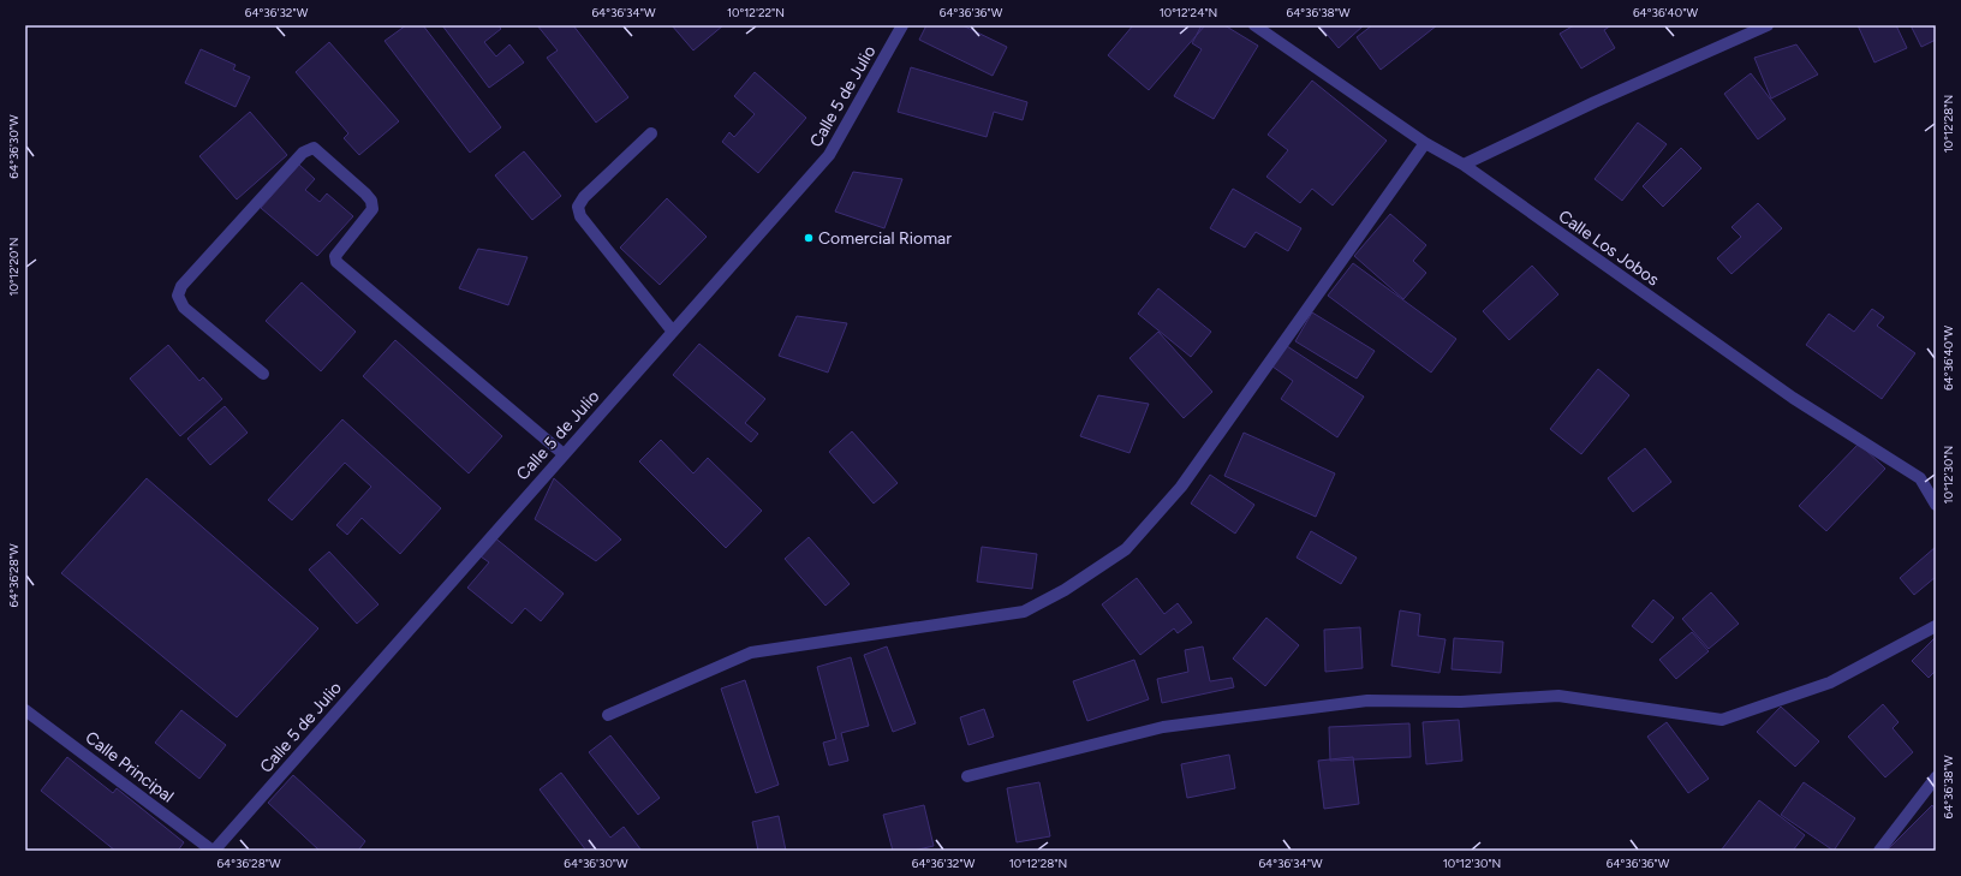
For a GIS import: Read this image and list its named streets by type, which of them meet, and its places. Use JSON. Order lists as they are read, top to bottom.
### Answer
{
  "streets": {
    "street": ["Calle 5 de Julio", "Calle Los Jobos", "Calle Principal"]
  },
  "crossings": [
    ["Calle 5 de Julio", "Calle Principal"]
  ],
  "places": ["Comercial Riomar"],
  "coordinates": [
    "64°36'32\"W",
    "64°36'34\"W",
    "10°12'22\"N",
    "64°36'36\"W",
    "10°12'24\"N",
    "64°36'38\"W",
    "64°36'40\"W",
    "10°12'28\"N",
    "64°36'30\"W",
    "10°12'20\"N",
    "10°12'30\"N",
    "64°36'28\"W"
  ]
}
